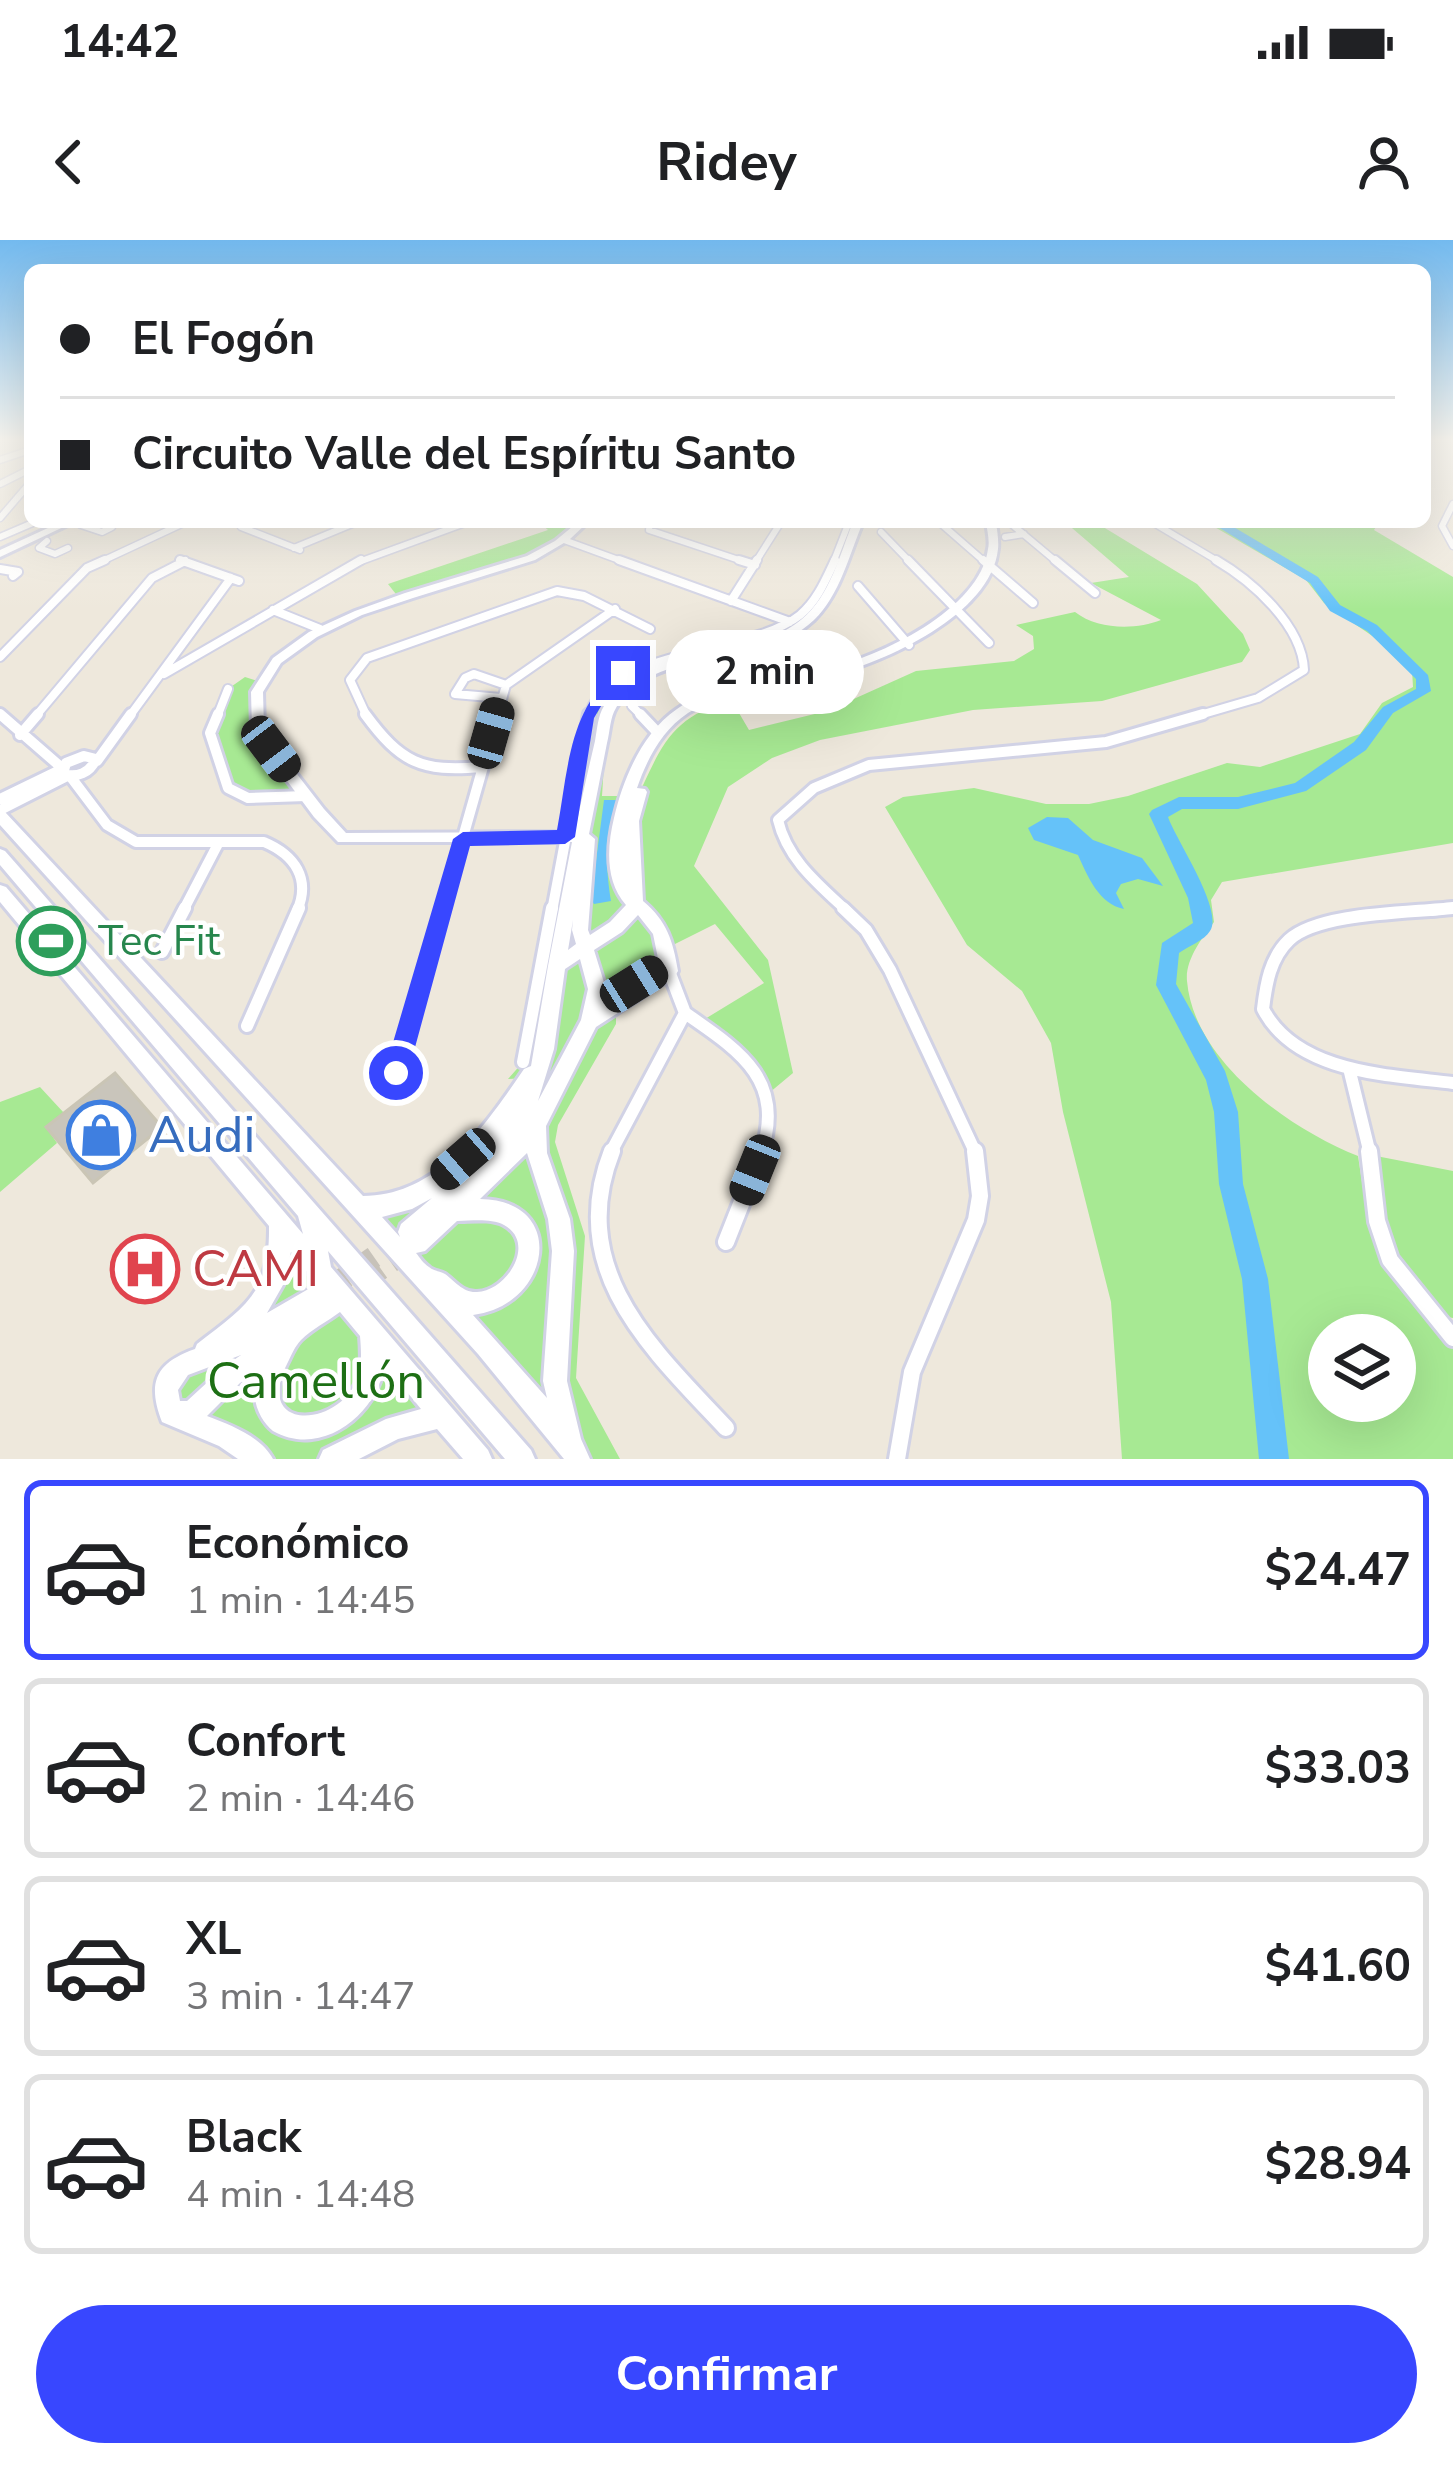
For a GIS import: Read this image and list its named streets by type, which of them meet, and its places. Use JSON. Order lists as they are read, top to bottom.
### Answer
{
  "parks": ["Camellón"],
  "places": {
    "sports": ["Tec Fit"],
    "shop": ["Audi"],
    "hospital": ["CAMI"]
  },
  "page": {
    "status": "14:42",
    "header": "Ridey",
    "banner": ["El Fogón", "Circuito Valle del Espíritu Santo"],
    "bubble": "2 min",
    "list": [
      {
        "name": "Económico",
        "note": "1 min · 14:45",
        "value": "$24.47"
      },
      {
        "name": "Confort",
        "note": "2 min · 14:46",
        "value": "$33.03"
      },
      {
        "name": "XL",
        "note": "3 min · 14:47",
        "value": "$41.60"
      },
      {
        "name": "Black",
        "note": "4 min · 14:48",
        "value": "$28.94"
      }
    ],
    "buttons": "Confirmar"
  }
}
